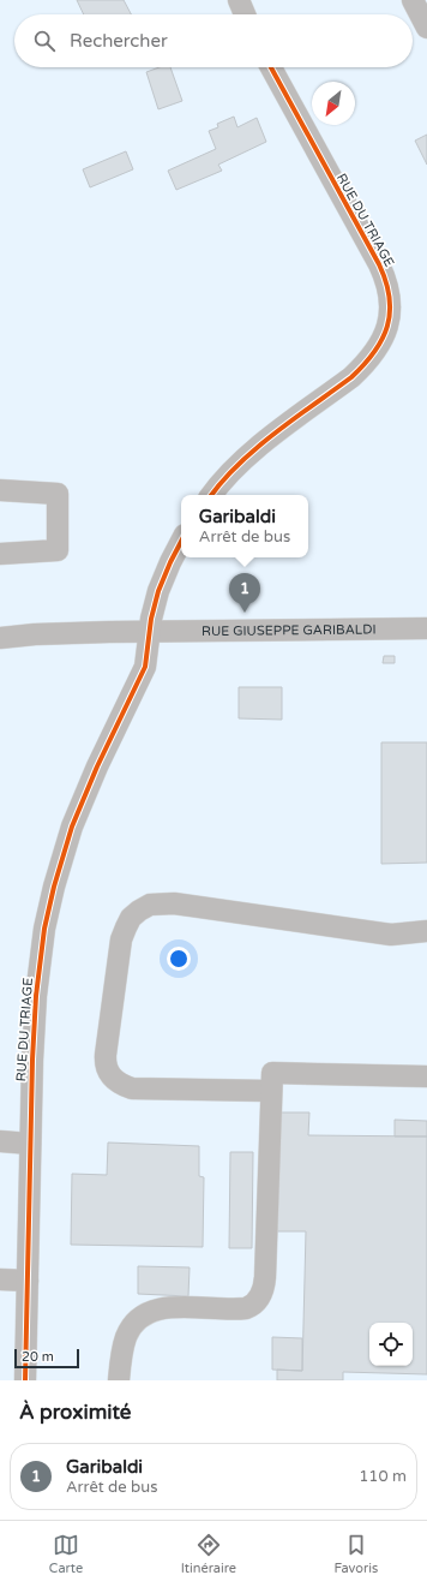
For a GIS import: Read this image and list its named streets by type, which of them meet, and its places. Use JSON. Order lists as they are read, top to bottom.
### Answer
{
  "streets": {
    "street": ["RUE DU TRIAGE", "RUE GIUSEPPE GARIBALDI"]
  },
  "crossings": [
    ["RUE DU TRIAGE", "RUE GIUSEPPE GARIBALDI"]
  ],
  "scale_bar": "20 m",
  "north": "bottom left",
  "page": {
    "search": "Rechercher",
    "popup": ["Garibaldi", "Arrêt de bus"],
    "pins": "1",
    "scale": "20 m",
    "heading": "À proximité",
    "list": [
      {
        "mark": "1",
        "name": "Garibaldi",
        "note": "Arrêt de bus",
        "value": "110 m"
      }
    ],
    "nav": ["Carte", "Itinéraire", "Favoris"]
  }
}
